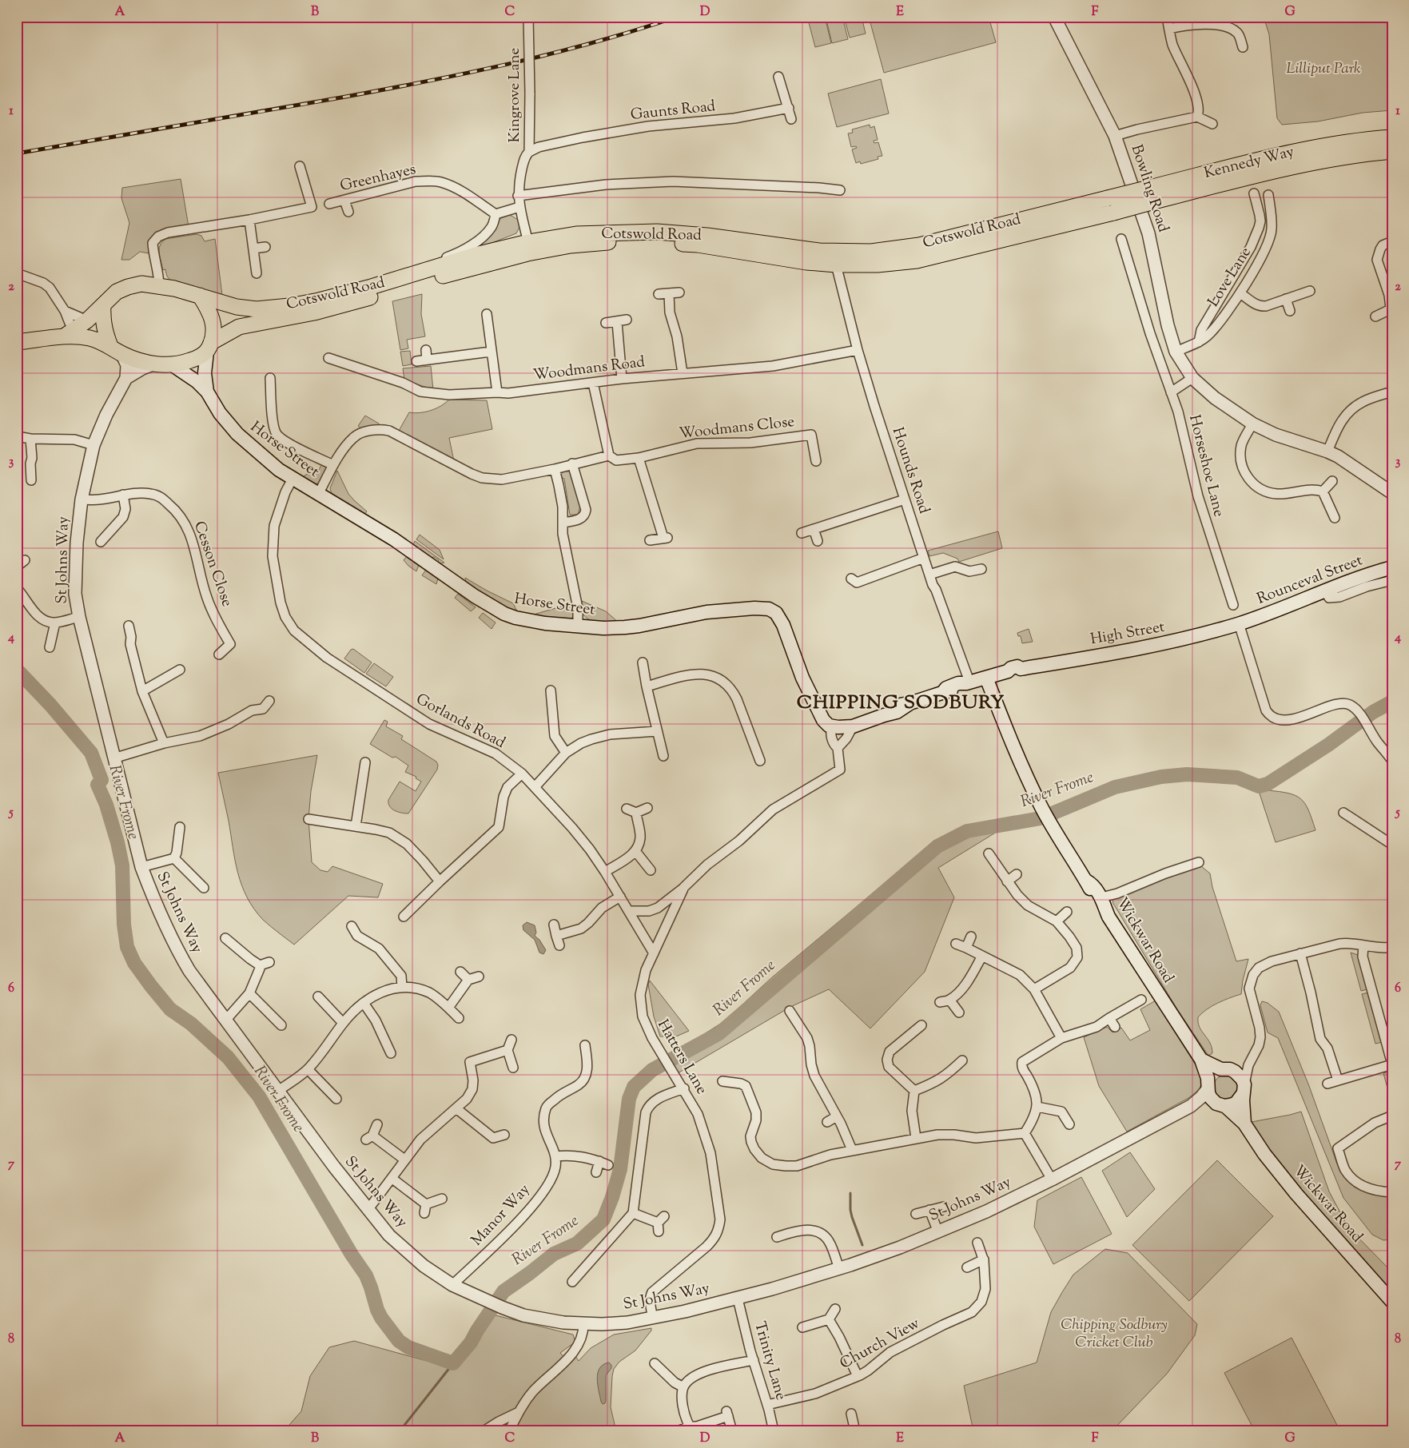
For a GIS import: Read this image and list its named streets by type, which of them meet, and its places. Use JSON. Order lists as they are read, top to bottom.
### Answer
{
  "streets": {
    "main road": [
      "Kennedy Way",
      "Cotswold Road",
      "Horse Street",
      "Rounceval Street",
      "High Street",
      "Wickwar Road"
    ],
    "street": [
      "Kingrove Lane",
      "Gaunts Road",
      "Greenhayes",
      "Bowling Road",
      "Love Lane",
      "Woodmans Road",
      "Woodmans Close",
      "Horseshoe Lane",
      "Hounds Road",
      "St Johns Way",
      "Cesson Close",
      "Gorlands Road",
      "Hatters Lane",
      "Manor Way",
      "Church View",
      "Trinity Lane"
    ]
  },
  "crossings": [
    ["Kingrove Lane", "Gaunts Road"],
    ["Kingrove Lane", "Cotswold Road"],
    ["Kennedy Way", "Cotswold Road"],
    ["Greenhayes", "Cotswold Road"],
    ["Bowling Road", "Love Lane"],
    ["Cotswold Road", "Horse Street"],
    ["Cotswold Road", "Hounds Road"],
    ["Woodmans Road", "Hounds Road"],
    ["Horse Street", "High Street"],
    ["Horse Street", "Gorlands Road"],
    ["Hounds Road", "High Street"],
    ["St Johns Way", "Cesson Close"],
    ["St Johns Way", "Wickwar Road"],
    ["St Johns Way", "Hatters Lane"],
    ["St Johns Way", "Manor Way"],
    ["St Johns Way", "Trinity Lane"],
    ["Rounceval Street", "High Street"],
    ["High Street", "Wickwar Road"],
    ["Gorlands Road", "Hatters Lane"],
    ["Church View", "Trinity Lane"]
  ],
  "districts": ["CHIPPING SODBURY"],
  "water": ["River Frome"],
  "parks": ["Lilliput Park", "Chipping Sodbury Cricket Club"],
  "grid": {
    "columns": [
      "A",
      "B",
      "C",
      "D",
      "E",
      "F",
      "G"
    ],
    "rows": [
      "1",
      "2",
      "3",
      "4",
      "5",
      "6",
      "7",
      "8"
    ]
  }
}
